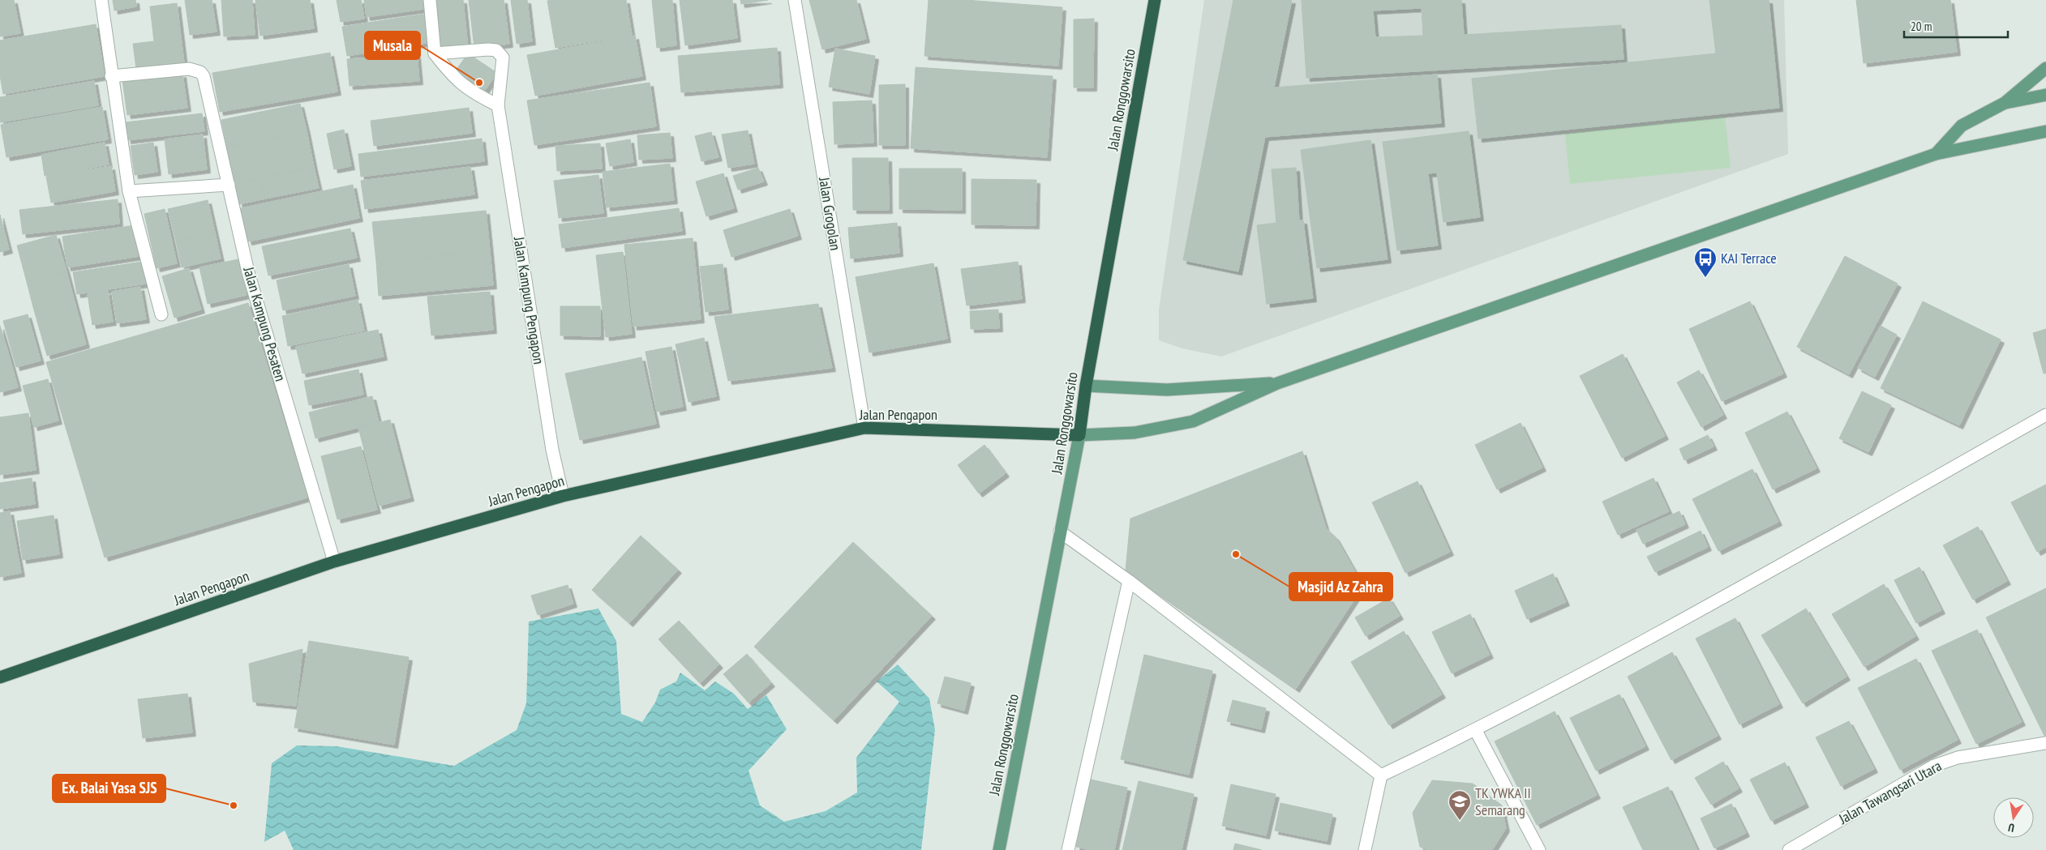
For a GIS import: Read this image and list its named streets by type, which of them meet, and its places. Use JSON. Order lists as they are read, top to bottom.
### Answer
{
  "streets": {
    "highway": ["Jalan Ronggowarsito", "Jalan Pengapon"],
    "street": [
      "Jalan Grogolan",
      "Jalan Kampung Pengapon",
      "Jalan Kampung Pesaten",
      "Jalan Tawangsari Utara"
    ]
  },
  "crossings": [
    ["Jalan Ronggowarsito", "Jalan Pengapon"],
    ["Jalan Grogolan", "Jalan Pengapon"],
    ["Jalan Kampung Pengapon", "Jalan Pengapon"],
    ["Jalan Kampung Pesaten", "Jalan Pengapon"]
  ],
  "places": {
    "other": ["Musala", "Masjid Az Zahra", "Ex. Balai Yasa SJS"],
    "bus stop": ["KAI Terrace"],
    "school or university": ["TK YWKA II Semarang"]
  },
  "scale_bar": "20 m",
  "north": "bottom"
}
